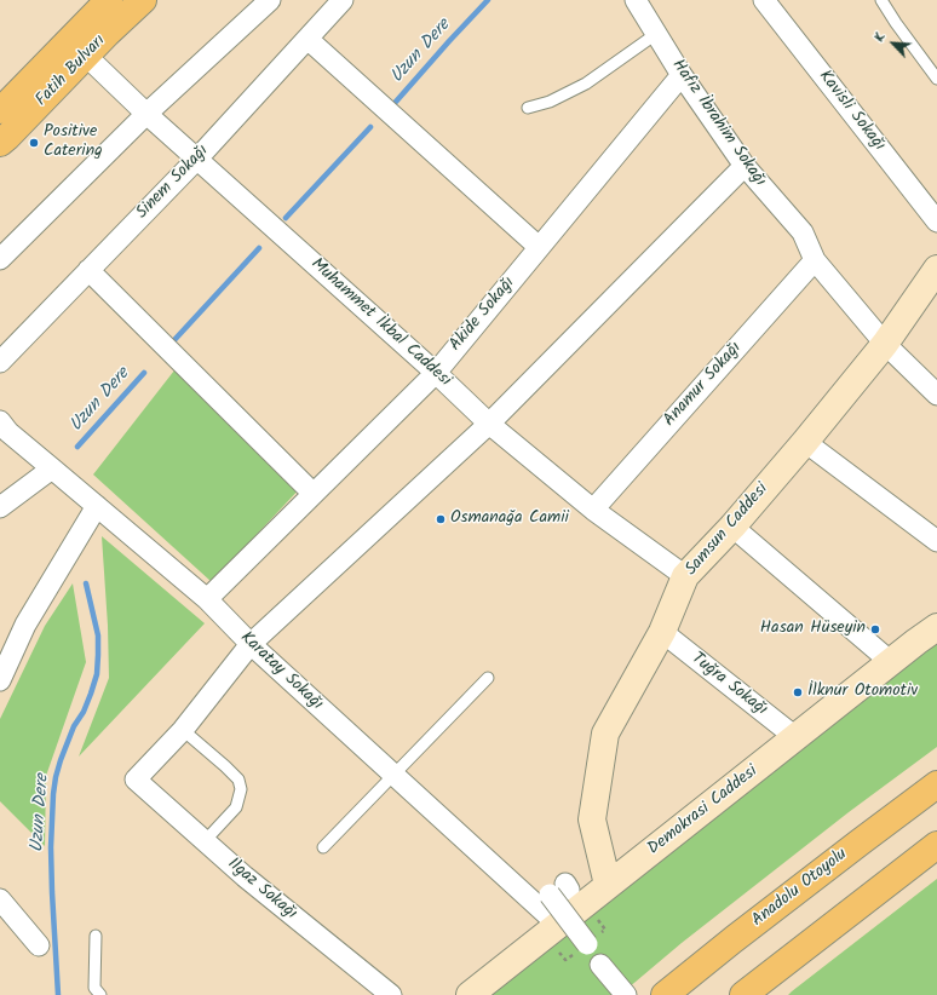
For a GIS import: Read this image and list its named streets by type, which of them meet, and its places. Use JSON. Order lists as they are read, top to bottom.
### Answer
{
  "streets": {
    "main road": ["Fatih Bulvarı", "Anadolu Otoyolu"],
    "street": [
      "Kavisli Sokağı",
      "Hafız İbrahim Sokağı",
      "Sinem Sokağı",
      "Akide Sokağı",
      "Muhammet İkbal Caddesi",
      "Anamur Sokağı",
      "Samsun Caddesi",
      "Karatay Sokağı",
      "Tuğra Sokağı",
      "Demokrasi Caddesi",
      "Ilgaz Sokağı"
    ]
  },
  "crossings": [
    ["Fatih Bulvarı", "Muhammet İkbal Caddesi"],
    ["Hafız İbrahim Sokağı", "Akide Sokağı"],
    ["Hafız İbrahim Sokağı", "Anamur Sokağı"],
    ["Hafız İbrahim Sokağı", "Samsun Caddesi"],
    ["Sinem Sokağı", "Muhammet İkbal Caddesi"],
    ["Akide Sokağı", "Muhammet İkbal Caddesi"],
    ["Akide Sokağı", "Karatay Sokağı"],
    ["Muhammet İkbal Caddesi", "Anamur Sokağı"],
    ["Muhammet İkbal Caddesi", "Samsun Caddesi"],
    ["Samsun Caddesi", "Tuğra Sokağı"],
    ["Samsun Caddesi", "Demokrasi Caddesi"],
    ["Karatay Sokağı", "Demokrasi Caddesi"],
    ["Tuğra Sokağı", "Demokrasi Caddesi"]
  ],
  "water": ["Uzun Dere"],
  "places": [
    "Positive Catering",
    "Osmanağa Camii",
    "Hasan Hüseyin",
    "İlknur Otomotiv"
  ],
  "north": "top left"
}
